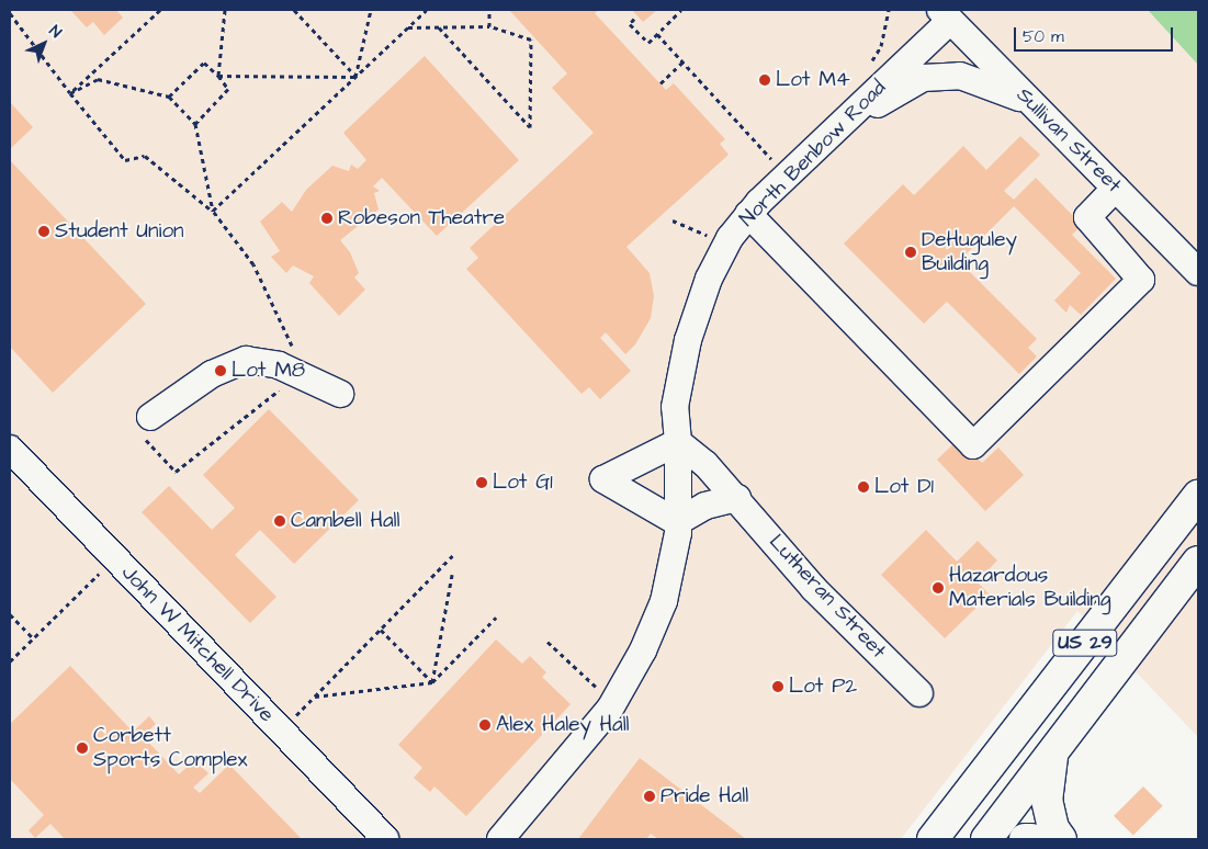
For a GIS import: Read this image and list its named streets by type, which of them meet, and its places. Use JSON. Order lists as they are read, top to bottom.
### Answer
{
  "streets": {
    "highway": ["US 29"],
    "street": [
      "Sullivan Street",
      "North Benbow Road",
      "Lutheran Street",
      "John W Mitchell Drive"
    ]
  },
  "crossings": [
    ["Sullivan Street", "North Benbow Road"],
    ["North Benbow Road", "Lutheran Street"]
  ],
  "places": [
    "Lot M4",
    "Robeson Theatre",
    "Student Union",
    "DeHuguley Building",
    "Lot M8",
    "Lot G1",
    "Lot D1",
    "Cambell Hall",
    "Hazardous Materials Building",
    "Lot P2",
    "Alex Haley Hall",
    "Corbett Sports Complex",
    "Pride Hall"
  ],
  "scale_bar": "50 m",
  "north": "top right"
}
